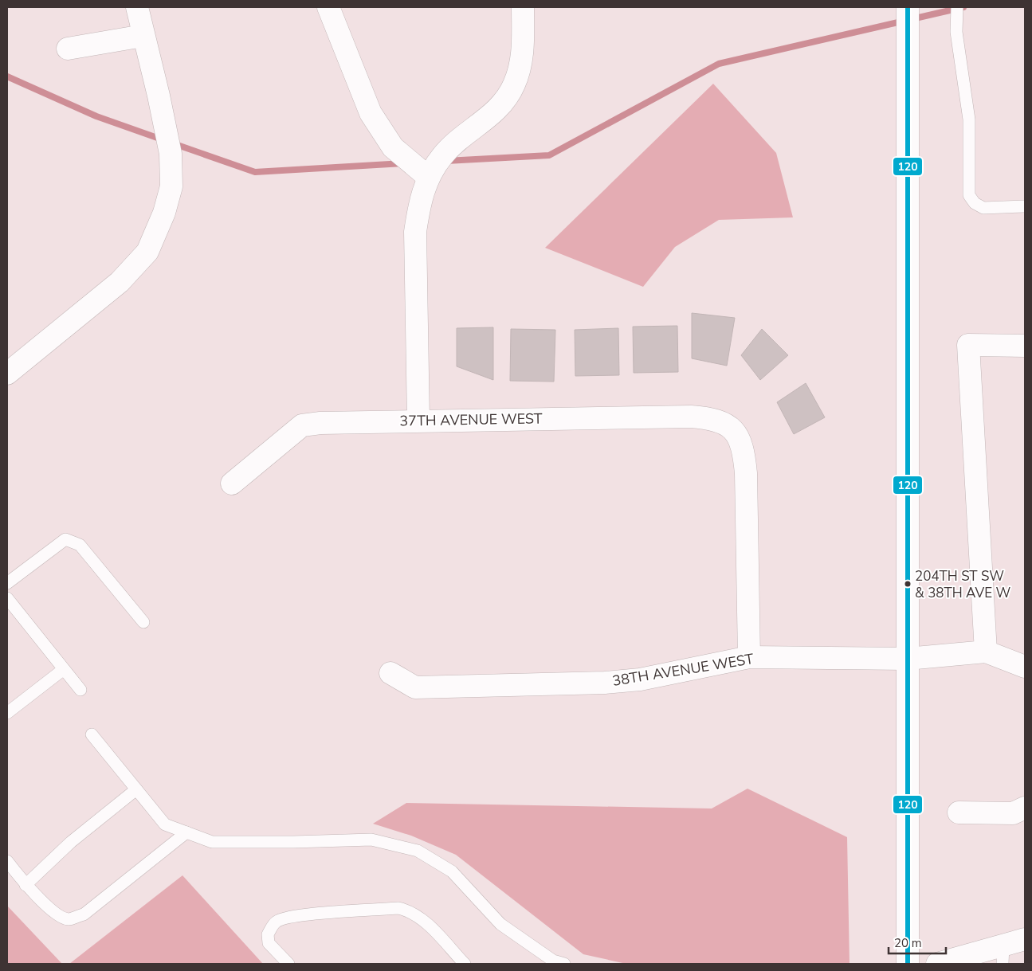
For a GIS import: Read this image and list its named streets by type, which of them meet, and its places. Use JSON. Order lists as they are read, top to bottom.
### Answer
{
  "streets": {
    "street": ["37TH AVENUE WEST", "38TH AVENUE WEST"]
  },
  "crossings": [
    ["37TH AVENUE WEST", "38TH AVENUE WEST"]
  ],
  "places": ["204TH ST SW & 38TH AVE W"],
  "lines": ["transit line 120"],
  "scale_bar": "20 m"
}
